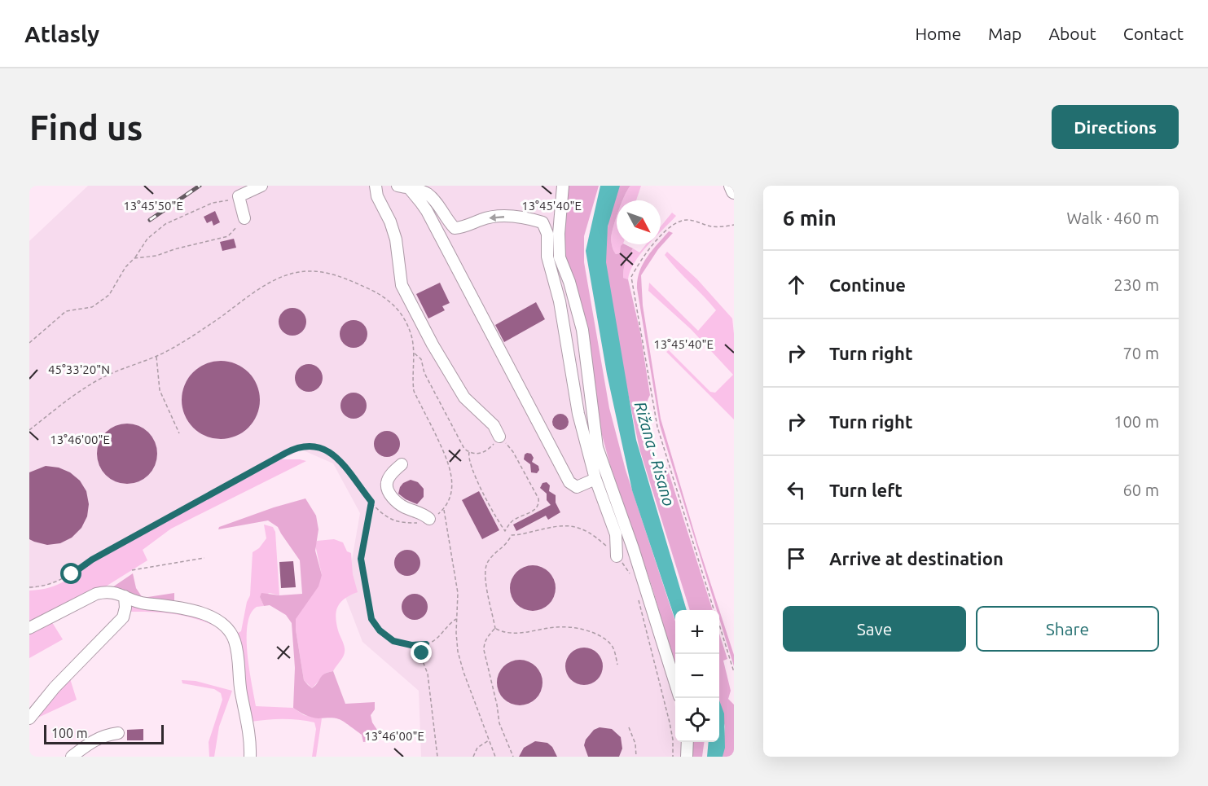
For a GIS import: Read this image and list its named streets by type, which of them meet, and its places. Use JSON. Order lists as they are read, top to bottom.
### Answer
{
  "water": ["Rižana - Risano"],
  "scale_bar": "100 m",
  "north": "bottom right",
  "page": {
    "header": "Atlasly",
    "nav": [
      "Home",
      "Map",
      "About",
      "Contact"
    ],
    "buttons": [
      "Directions",
      ["Save", "Share"]
    ],
    "title": "Find us",
    "heading": ["6 min", "Walk · 460 m"],
    "list": [
      ["Continue", "230 m"],
      ["Turn right", "70 m"],
      ["Turn right", "100 m"],
      ["Turn left", "60 m"],
      "Arrive at destination"
    ],
    "map_buttons": ["+", "−"],
    "scale": "100 m"
  },
  "coordinates": [
    "13°45'50\"E",
    "13°45'40\"E",
    "45°33'20\"N",
    "13°46'00\"E"
  ]
}
